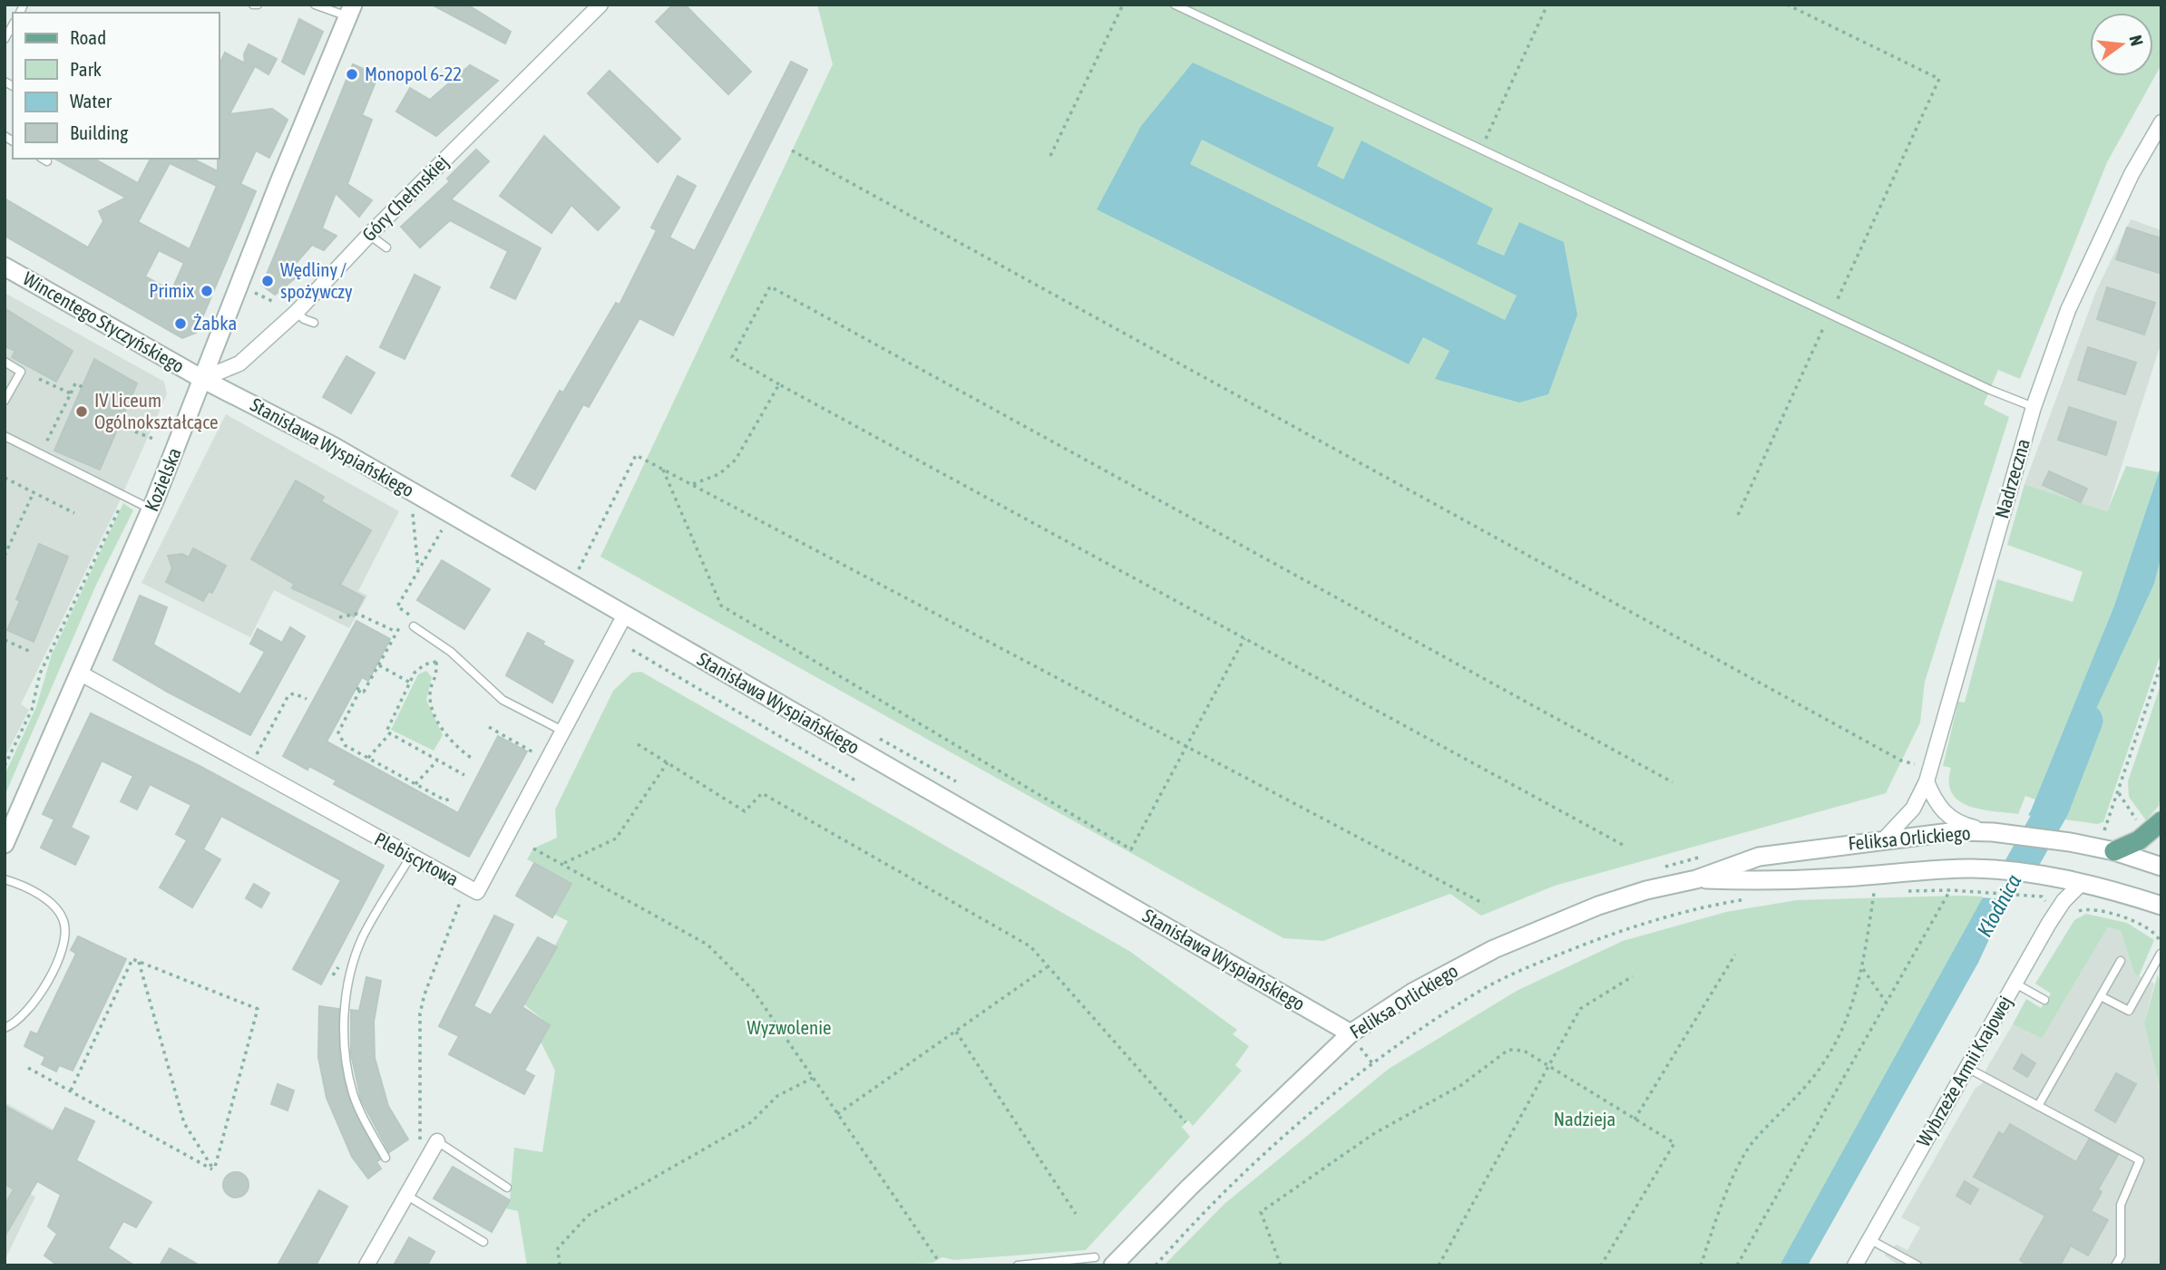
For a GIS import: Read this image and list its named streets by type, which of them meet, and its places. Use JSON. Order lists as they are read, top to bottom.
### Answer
{
  "streets": {
    "street": [
      "Góry Chełmskiej",
      "Wincentego Styczyńskiego",
      "Stanisława Wyspiańskiego",
      "Nadrzeczna",
      "Kozielska",
      "Feliksa Orlickiego",
      "Plebiscytowa",
      "Wybrzeże Armii Krajowej"
    ]
  },
  "crossings": [
    ["Góry Chełmskiej", "Wincentego Styczyńskiego"],
    ["Góry Chełmskiej", "Stanisława Wyspiańskiego"],
    ["Góry Chełmskiej", "Kozielska"],
    ["Wincentego Styczyńskiego", "Stanisława Wyspiańskiego"],
    ["Wincentego Styczyńskiego", "Kozielska"],
    ["Stanisława Wyspiańskiego", "Kozielska"],
    ["Stanisława Wyspiańskiego", "Feliksa Orlickiego"],
    ["Stanisława Wyspiańskiego", "Plebiscytowa"],
    ["Nadrzeczna", "Feliksa Orlickiego"],
    ["Kozielska", "Plebiscytowa"],
    ["Feliksa Orlickiego", "Wybrzeże Armii Krajowej"]
  ],
  "water": ["Kłodnica"],
  "parks": ["Wyzwolenie", "Nadzieja"],
  "places": [
    "Monopol 6-22",
    "Wędliny / spożywczy",
    "Primix",
    "Żabka",
    "IV Liceum Ogólnokształcące"
  ],
  "legend": [
    "Road",
    "Park",
    "Water",
    "Building"
  ],
  "north": "right"
}
